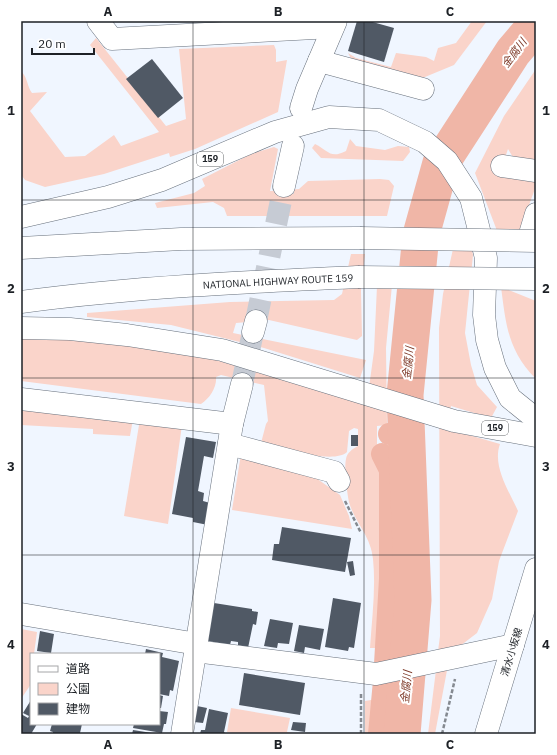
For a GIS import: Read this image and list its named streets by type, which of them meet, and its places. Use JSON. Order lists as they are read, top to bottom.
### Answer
{
  "streets": {
    "main road": ["159", "NATIONAL HIGHWAY ROUTE 159", "清水小坂線"]
  },
  "water": ["金腐川"],
  "legend": ["道路", "公園", "建物"],
  "scale_bar": "20 m",
  "grid": {
    "columns": ["A", "B", "C"],
    "rows": [
      "1",
      "2",
      "3",
      "4"
    ]
  }
}
